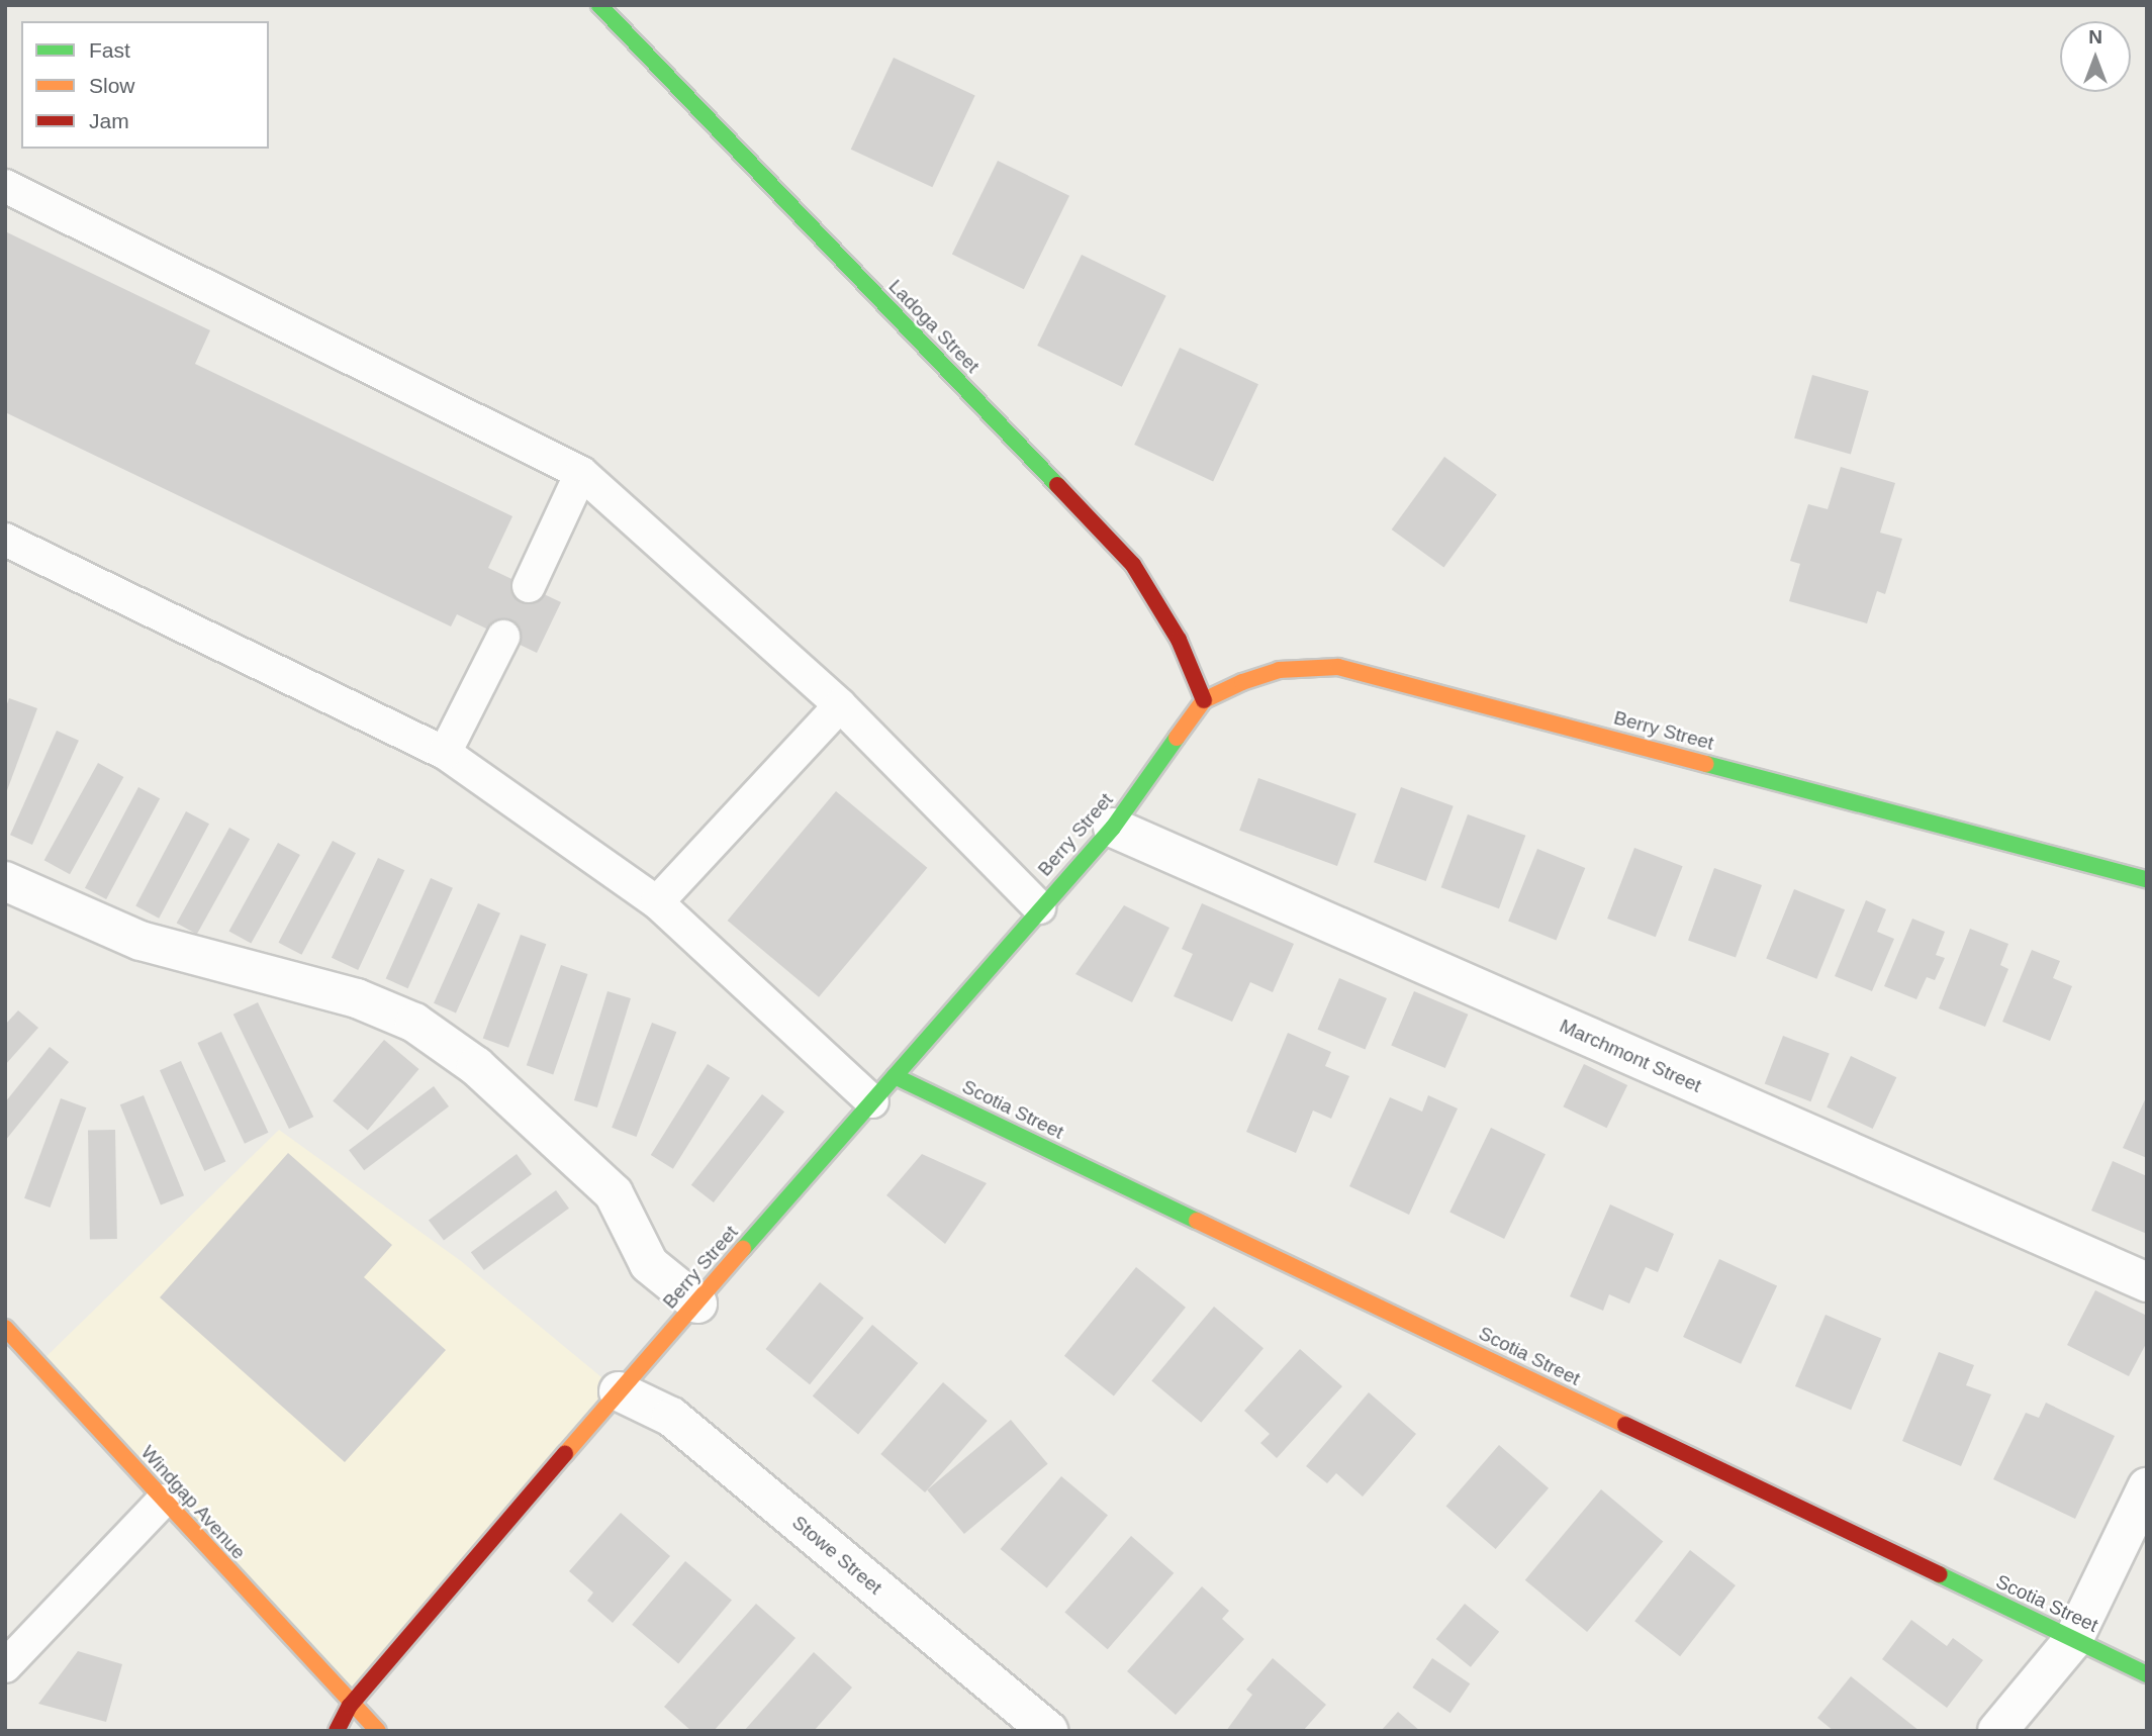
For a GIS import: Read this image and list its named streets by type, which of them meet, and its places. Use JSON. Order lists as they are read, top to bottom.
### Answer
{
  "streets": {
    "street": [
      "Ladoga Street",
      "Berry Street",
      "Marchmont Street",
      "Scotia Street",
      "Windgap Avenue",
      "Stowe Street"
    ]
  },
  "crossings": [
    ["Ladoga Street", "Berry Street"],
    ["Berry Street", "Marchmont Street"],
    ["Berry Street", "Scotia Street"],
    ["Berry Street", "Windgap Avenue"],
    ["Berry Street", "Stowe Street"]
  ],
  "legend": ["Fast", "Slow", "Jam"],
  "north": "top"
}
